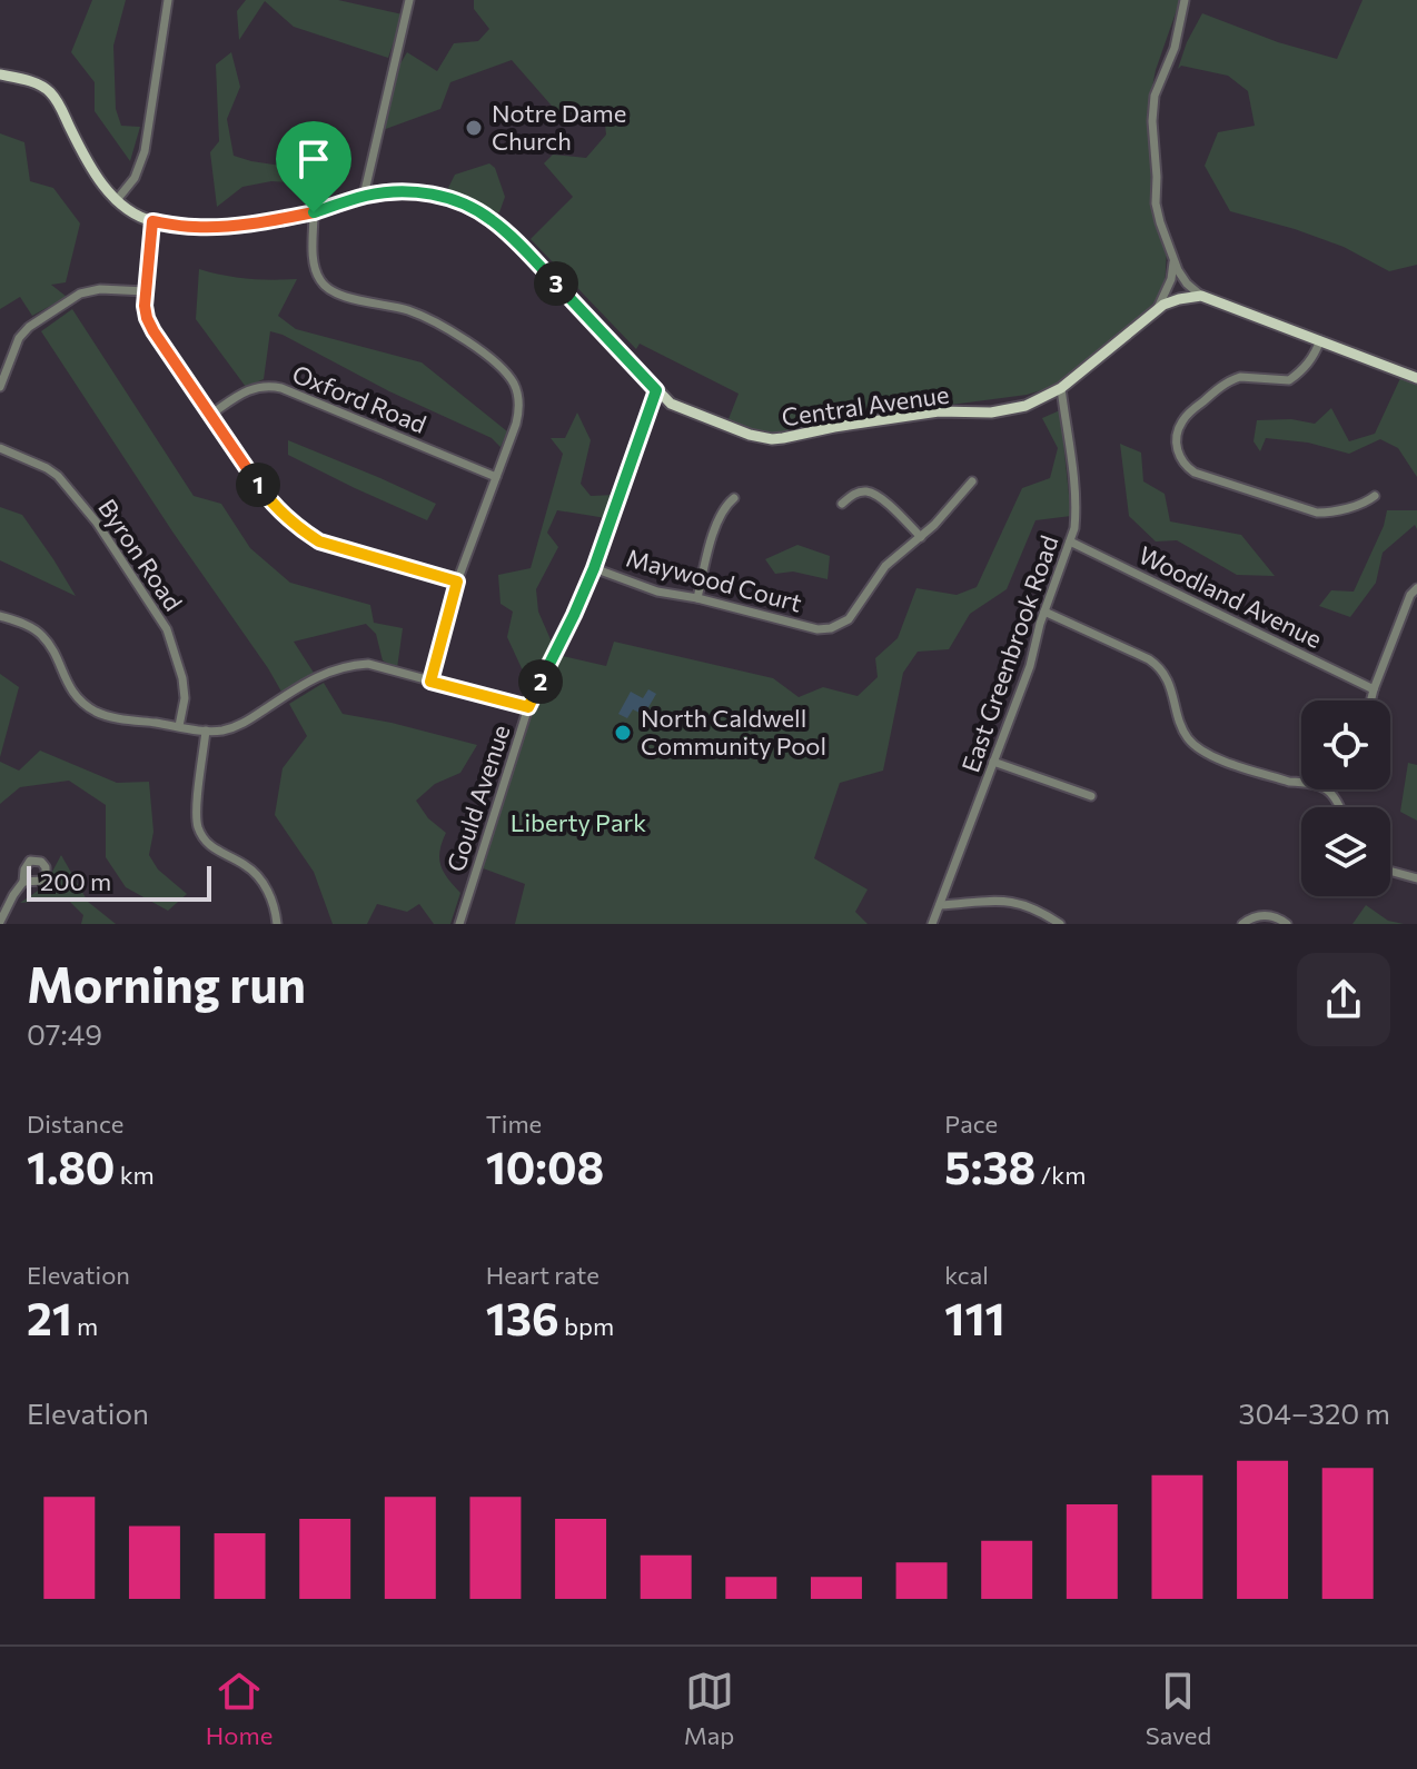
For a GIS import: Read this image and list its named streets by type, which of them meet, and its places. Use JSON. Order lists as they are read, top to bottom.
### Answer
{
  "streets": {
    "main road": ["Central Avenue"],
    "street": [
      "Oxford Road",
      "Byron Road",
      "Maywood Court",
      "Woodland Avenue",
      "East Greenbrook Road",
      "Gould Avenue"
    ]
  },
  "crossings": [
    ["Central Avenue", "East Greenbrook Road"],
    ["Central Avenue", "Gould Avenue"],
    ["Maywood Court", "Gould Avenue"],
    ["Woodland Avenue", "East Greenbrook Road"]
  ],
  "parks": ["Liberty Park"],
  "places": ["Notre Dame Church", "North Caldwell Community Pool"],
  "scale_bar": "200 m",
  "page": {
    "pins": ["3", "1", "2"],
    "scale": "200 m",
    "heading": ["Morning run", "07:49"],
    "stats": [
      ["Distance", "1.80 km"],
      ["Time", "10:08"],
      ["Pace", "5:38 /km"],
      ["Elevation", "21 m"],
      ["Heart rate", "136 bpm"],
      ["kcal", "111"]
    ],
    "chart": ["Elevation", "304–320 m"],
    "tabs": ["Home", "Map", "Saved"]
  }
}
